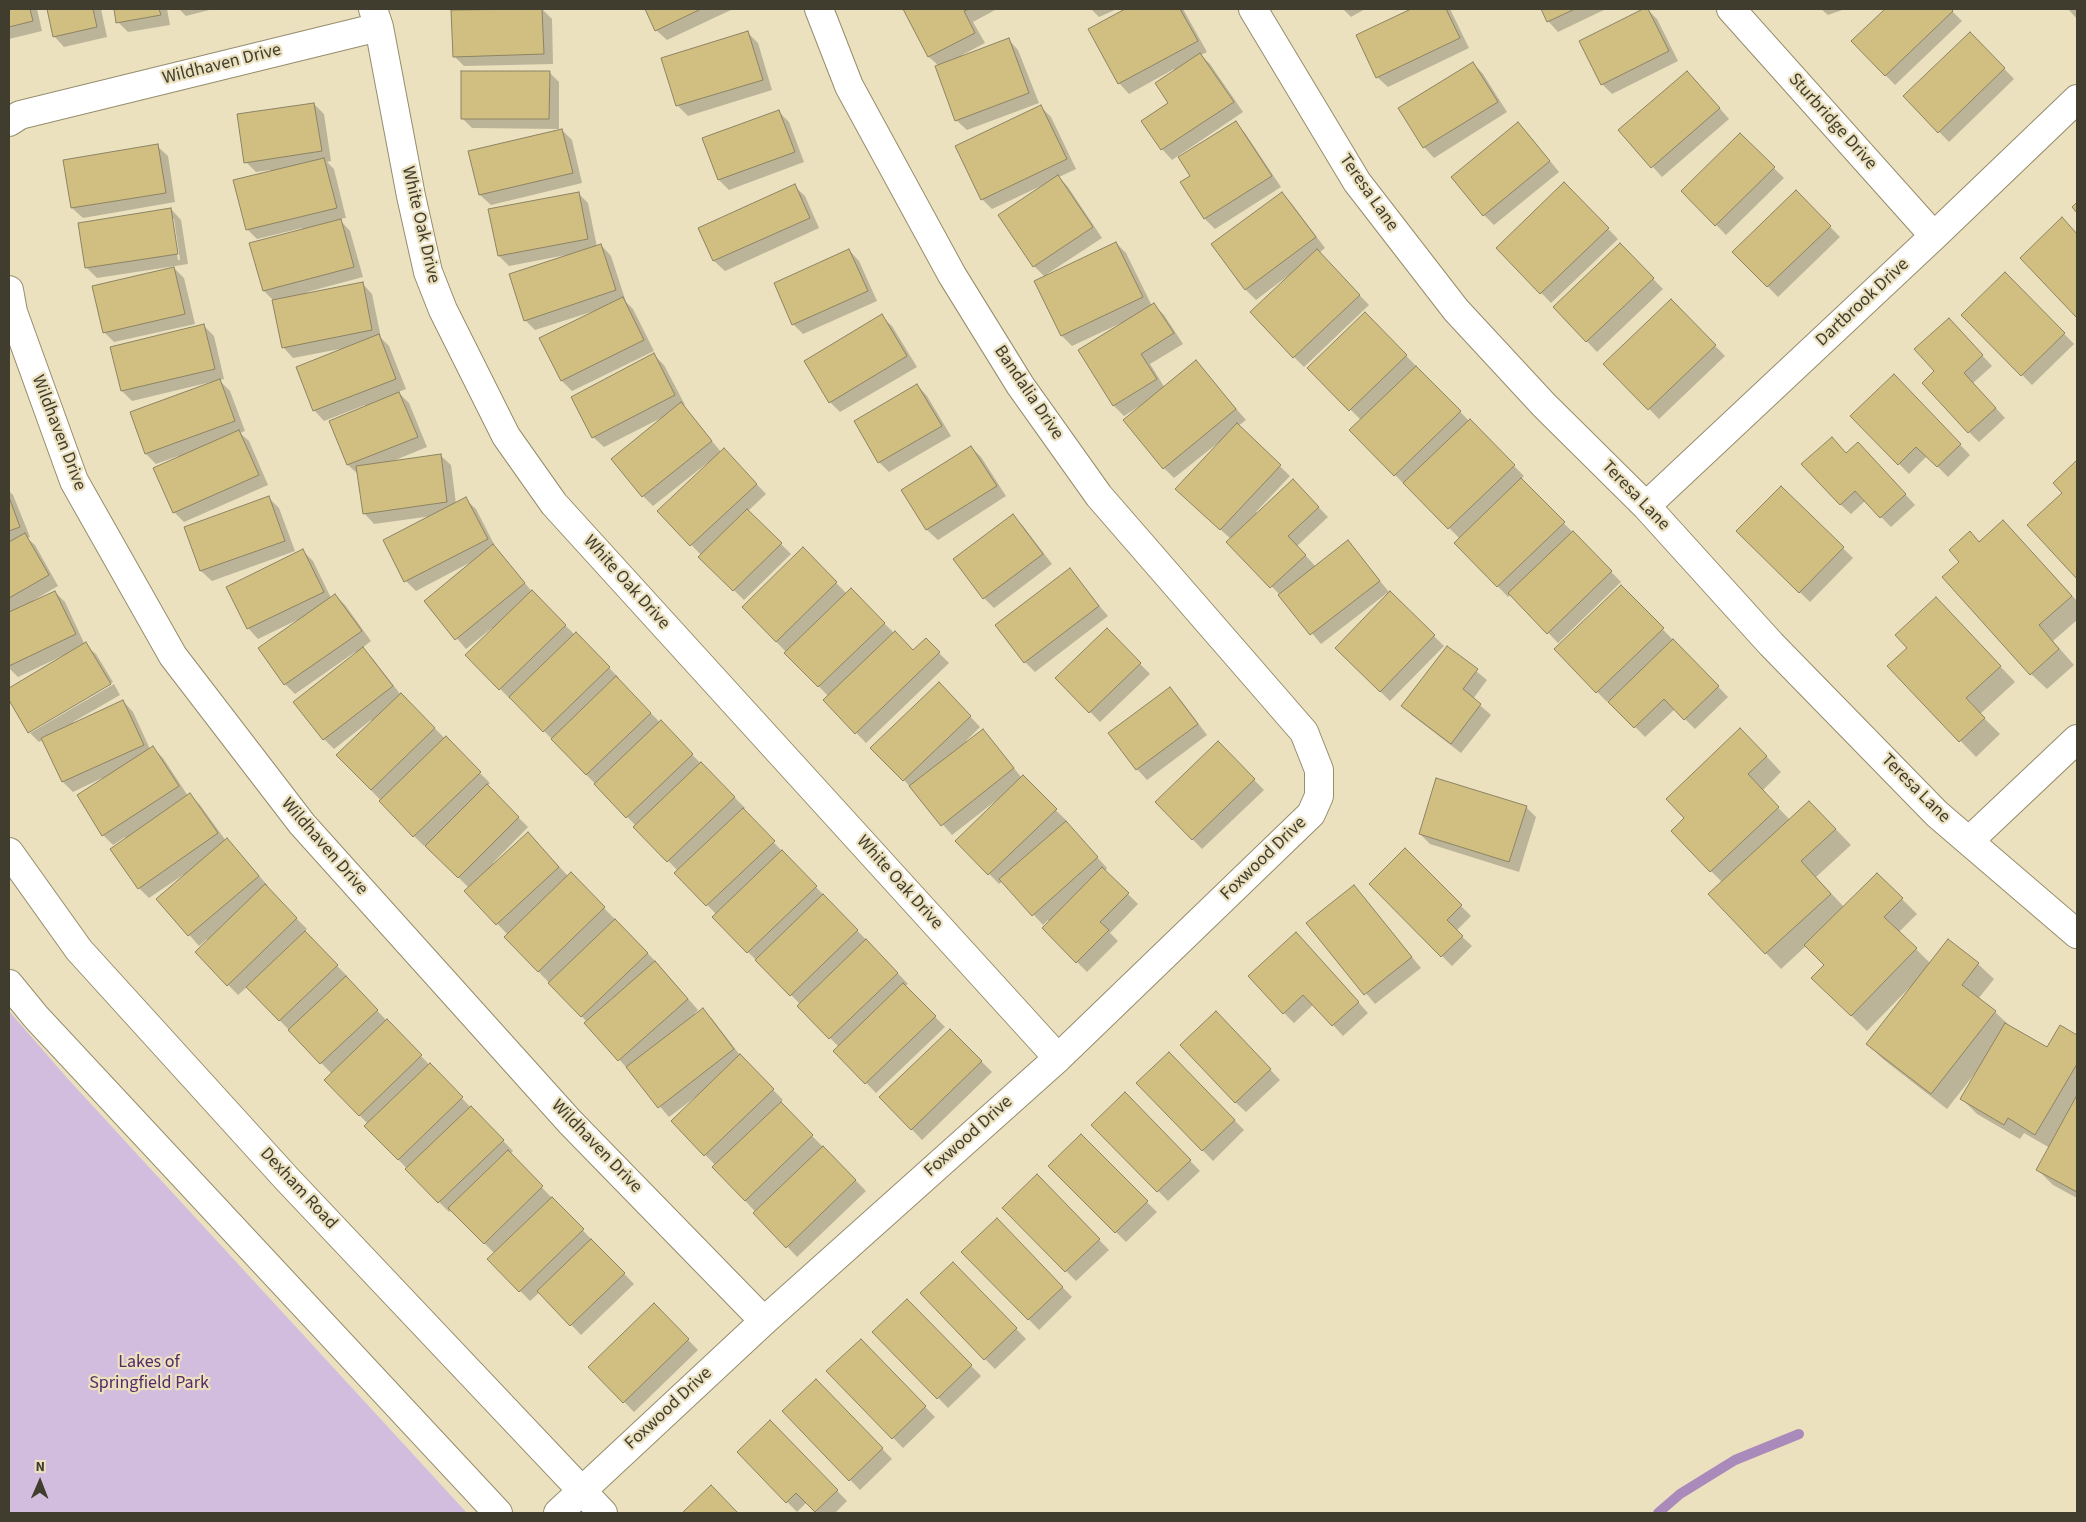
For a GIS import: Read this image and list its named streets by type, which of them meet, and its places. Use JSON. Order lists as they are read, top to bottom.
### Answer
{
  "streets": {
    "street": [
      "Wildhaven Drive",
      "Sturbridge Drive",
      "Teresa Lane",
      "White Oak Drive",
      "Dartbrook Drive",
      "Bandalia Drive",
      "Foxwood Drive",
      "Dexham Road"
    ]
  },
  "crossings": [
    ["Wildhaven Drive", "White Oak Drive"],
    ["Wildhaven Drive", "Foxwood Drive"],
    ["Sturbridge Drive", "Dartbrook Drive"],
    ["Teresa Lane", "Dartbrook Drive"],
    ["White Oak Drive", "Foxwood Drive"],
    ["Bandalia Drive", "Foxwood Drive"],
    ["Foxwood Drive", "Dexham Road"]
  ],
  "parks": ["Lakes of Springfield Park"],
  "north": "top"
}
